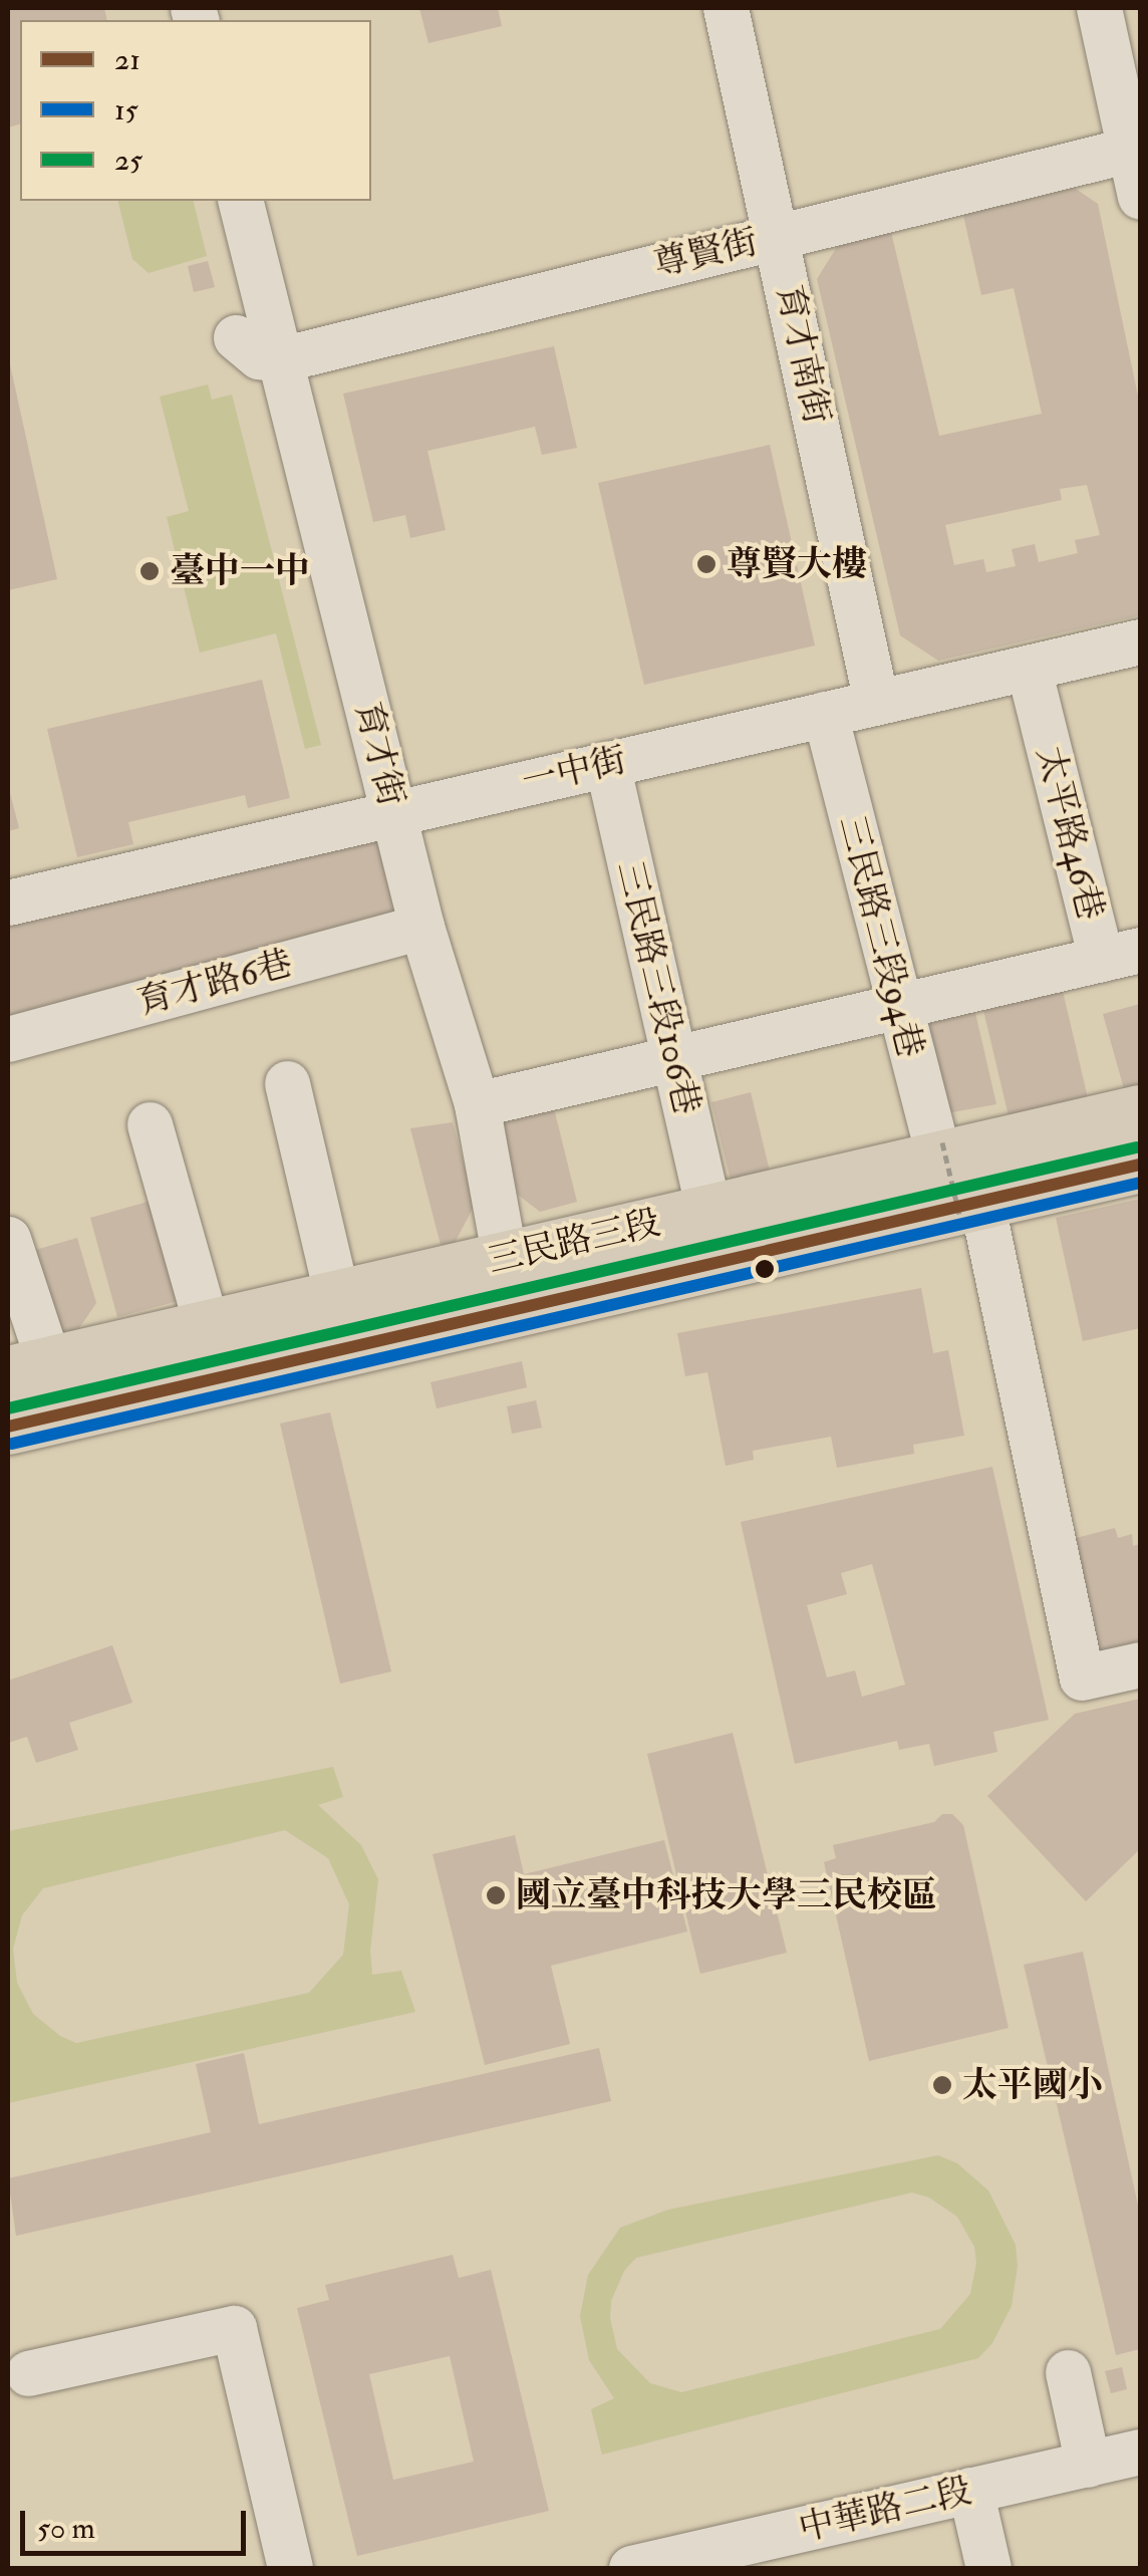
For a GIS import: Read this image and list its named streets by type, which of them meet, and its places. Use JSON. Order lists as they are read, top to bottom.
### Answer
{
  "streets": {
    "main road": ["三民路三段"],
    "street": [
      "尊賢街",
      "育才南街",
      "育才街",
      "一中街",
      "太平路46巷",
      "三民路三段94巷",
      "育才路6巷",
      "三民路三段106巷",
      "中華路二段"
    ]
  },
  "crossings": [
    ["尊賢街", "育才南街"],
    ["尊賢街", "育才街"],
    ["育才南街", "一中街"],
    ["育才街", "一中街"],
    ["育才街", "育才路6巷"],
    ["育才街", "三民路三段"],
    ["一中街", "太平路46巷"],
    ["一中街", "三民路三段94巷"],
    ["一中街", "三民路三段106巷"],
    ["三民路三段94巷", "三民路三段"],
    ["三民路三段106巷", "三民路三段"]
  ],
  "places": [
    "尊賢大樓",
    "臺中一中",
    "國立臺中科技大學三民校區",
    "太平國小"
  ],
  "lines": ["transit line 25", "transit line 21", "transit line 15"],
  "legend": ["21", "15", "25"],
  "scale_bar": "50 m"
}
